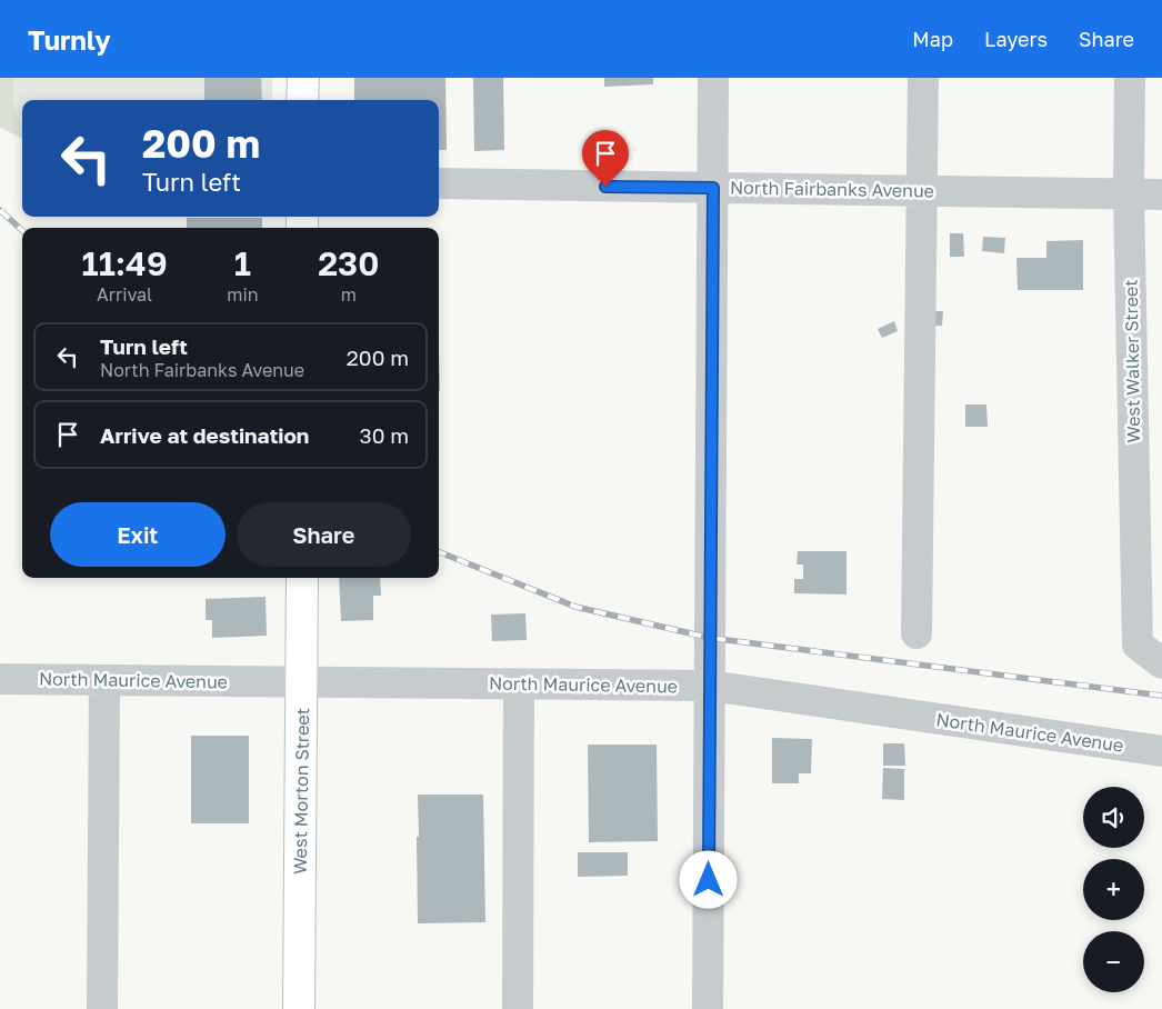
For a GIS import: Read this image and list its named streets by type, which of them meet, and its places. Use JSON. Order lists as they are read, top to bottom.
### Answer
{
  "streets": {
    "main road": ["West Morton Street"],
    "street": ["North Fairbanks Avenue", "West Walker Street", "North Maurice Avenue"]
  },
  "crossings": [
    ["North Fairbanks Avenue", "West Walker Street"],
    ["North Maurice Avenue", "West Morton Street"]
  ],
  "page": {
    "header": "Turnly",
    "nav": ["Map", "Layers", "Share"],
    "turn": ["200 m", "Turn left"],
    "eta": [
      "11:49",
      "Arrival",
      "1",
      "min",
      "230",
      "m"
    ],
    "list": [
      {
        "name": "Turn left",
        "note": "North Fairbanks Avenue",
        "value": "200 m"
      },
      {
        "name": "Arrive at destination",
        "value": "30 m"
      }
    ],
    "buttons": ["Exit", "Share"],
    "map_buttons": ["+", "−"]
  }
}
